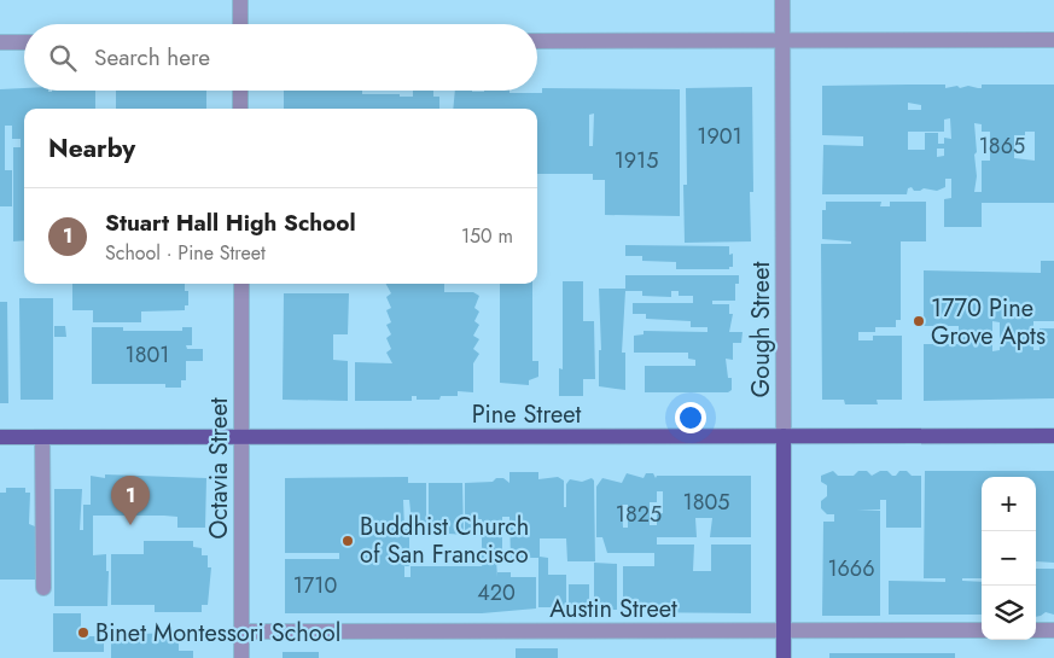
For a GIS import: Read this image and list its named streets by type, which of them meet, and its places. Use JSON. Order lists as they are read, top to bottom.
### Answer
{
  "streets": {
    "main road": ["Gough Street", "Pine Street"],
    "street": ["Octavia Street", "Austin Street"]
  },
  "crossings": [
    ["Gough Street", "Pine Street"],
    ["Gough Street", "Austin Street"],
    ["Pine Street", "Octavia Street"],
    ["Octavia Street", "Austin Street"]
  ],
  "places": ["1770 Pine Grove Apts", "Buddhist Church of San Francisco", "Binet Montessori School"],
  "house_numbers": [
    "1901",
    "1865",
    "1915",
    "1801",
    "1805",
    "1825",
    "1666",
    "1710",
    "420"
  ],
  "page": {
    "search": "Search here",
    "heading": "Nearby",
    "list": [
      {
        "mark": "1",
        "name": "Stuart Hall High School",
        "note": "School · Pine Street",
        "value": "150 m"
      }
    ],
    "pins": "1",
    "map_buttons": ["+", "−"]
  }
}
